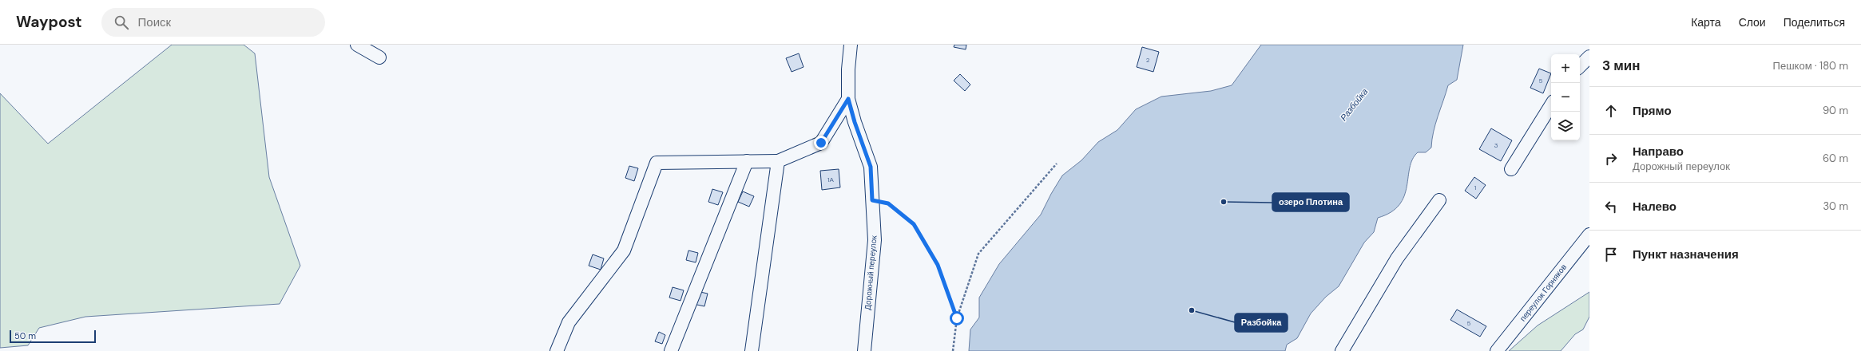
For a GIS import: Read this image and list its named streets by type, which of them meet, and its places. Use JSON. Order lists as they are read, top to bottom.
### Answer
{
  "streets": {
    "street": ["Дорожный переулок", "переулок Горняков"]
  },
  "water": ["Разбойка"],
  "places": ["озеро Плотина", "Разбойка"],
  "house_numbers": [
    "2",
    "5",
    "3",
    "1А",
    "1",
    "5"
  ],
  "scale_bar": "50 m",
  "page": {
    "header": "Waypost",
    "search": "Поиск",
    "nav": ["Карта", "Слои", "Поделиться"],
    "heading": ["3 мин", "Пешком · 180 m"],
    "map_buttons": ["+", "−"],
    "list": [
      ["Прямо", "90 m"],
      ["Направо", "Дорожный переулок", "60 m"],
      ["Налево", "30 m"],
      "Пункт назначения"
    ],
    "scale": "50 m"
  }
}
